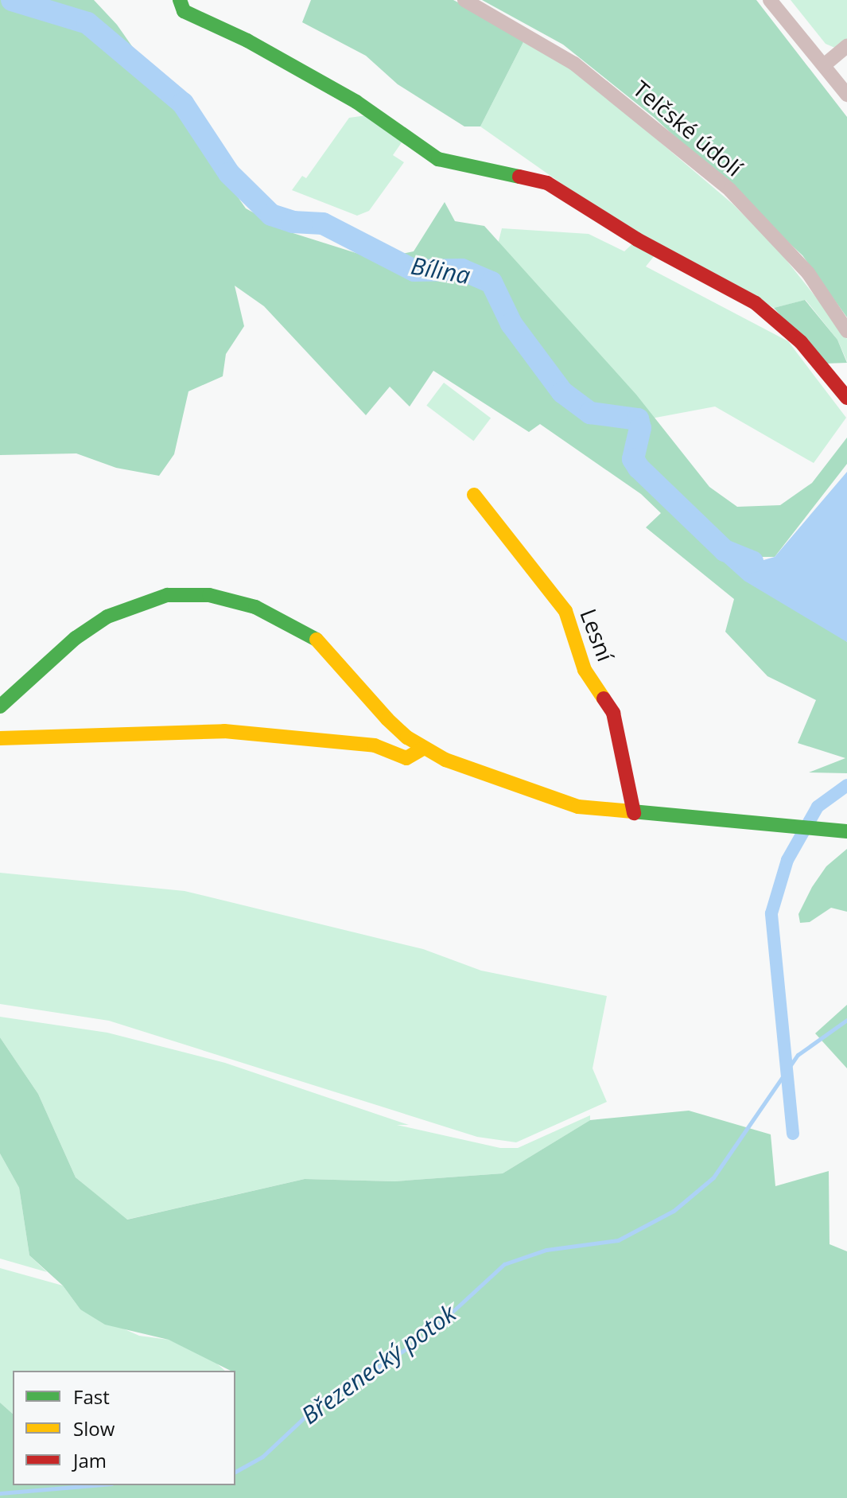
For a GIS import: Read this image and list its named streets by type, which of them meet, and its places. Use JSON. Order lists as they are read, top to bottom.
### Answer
{
  "streets": {
    "street": ["Telčské údolí", "Lesní"]
  },
  "water": ["Bílina", "Březenecký potok"],
  "legend": ["Fast", "Slow", "Jam"]
}
